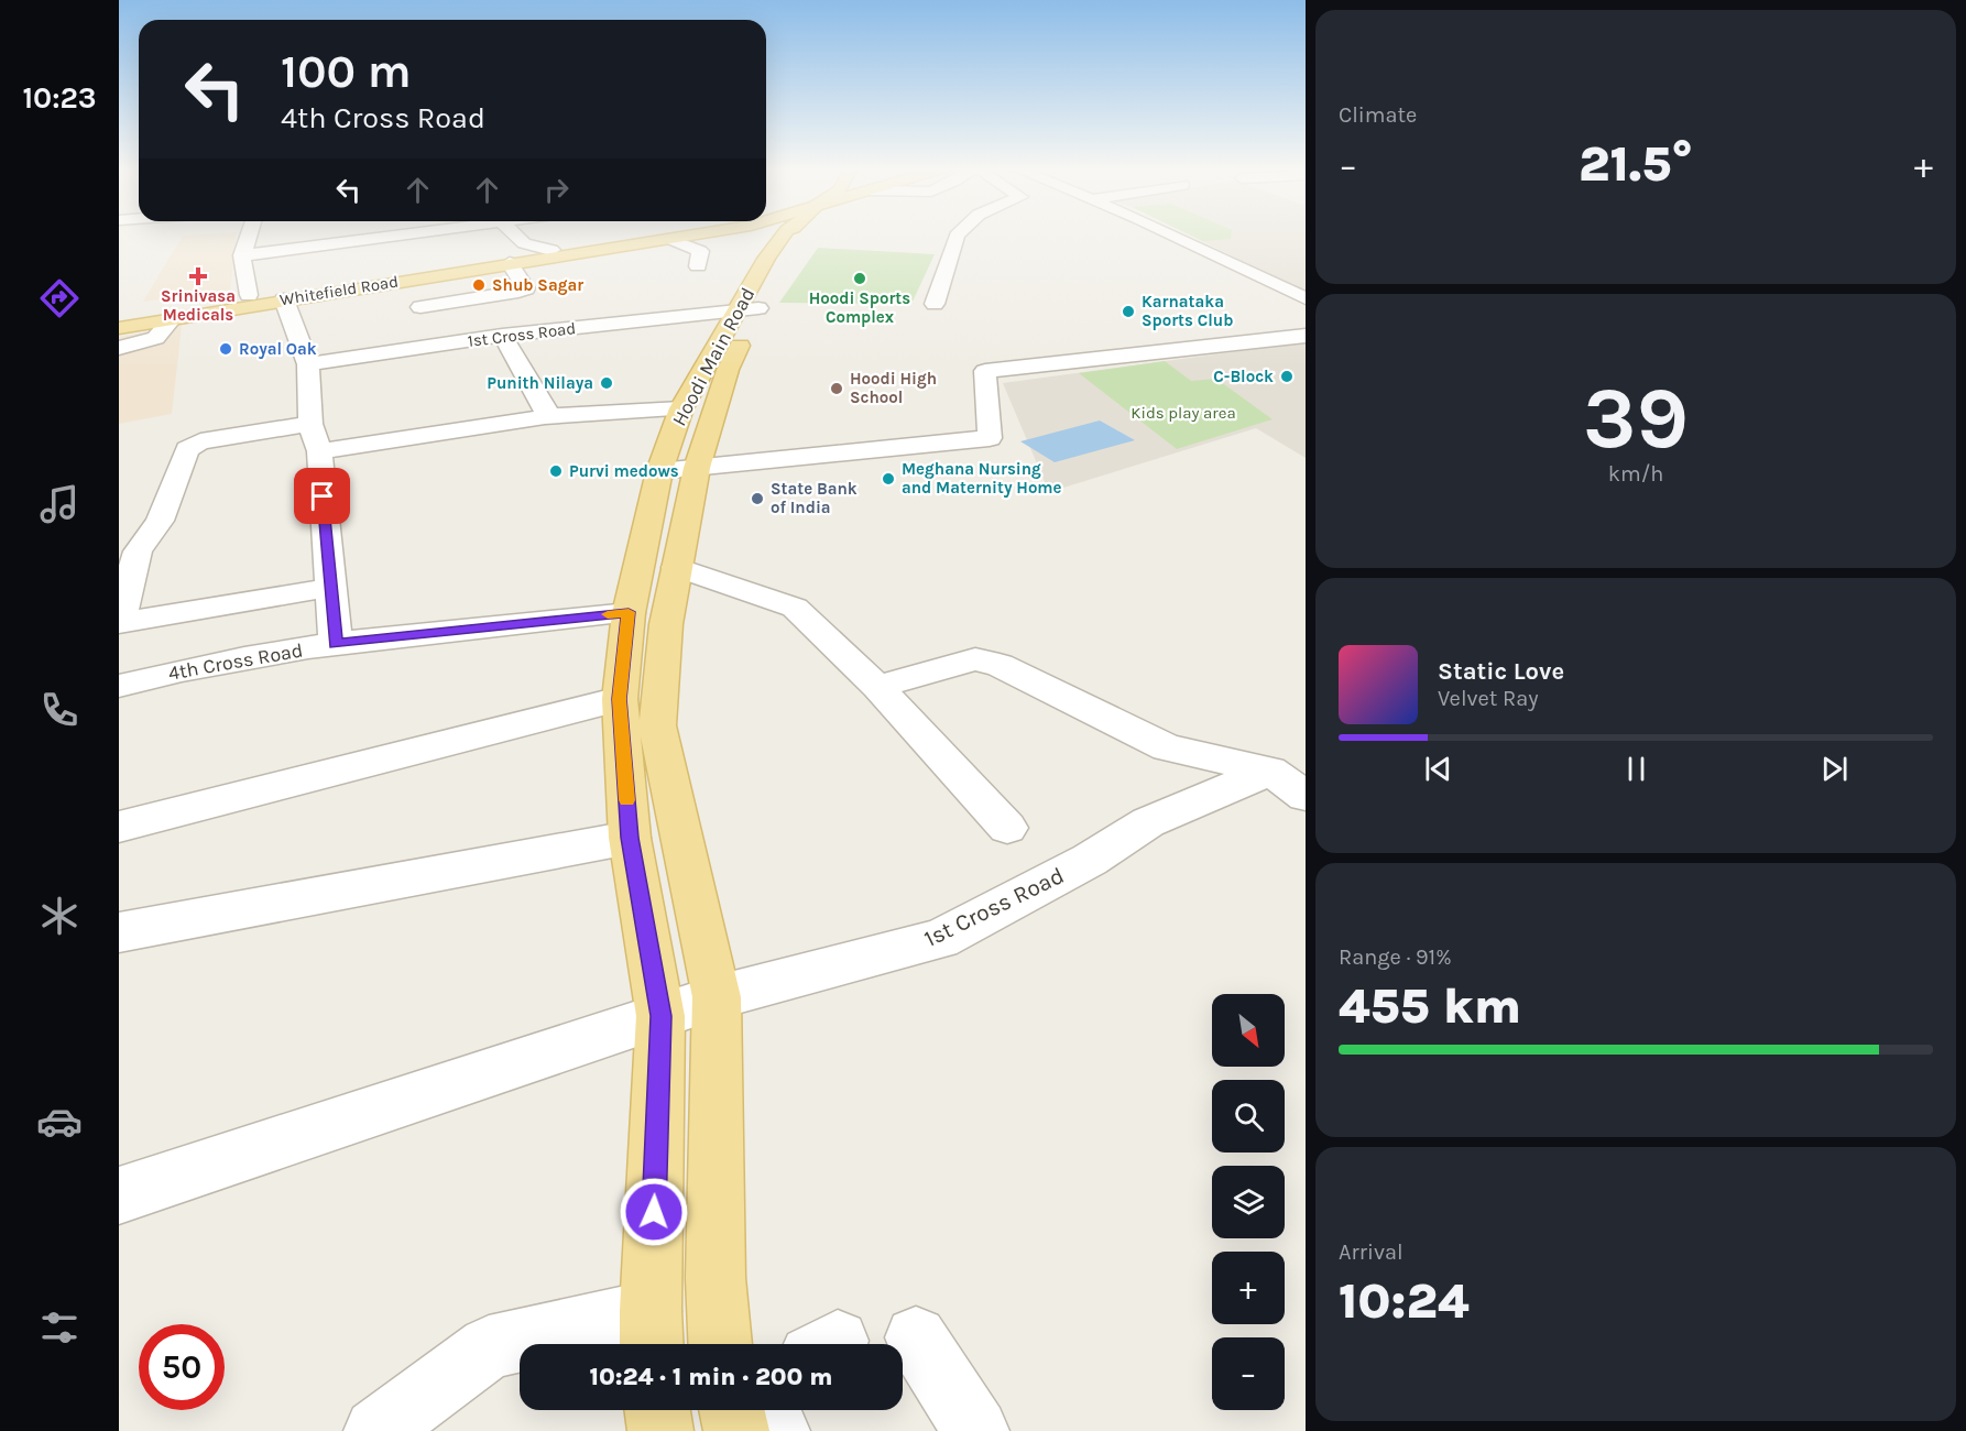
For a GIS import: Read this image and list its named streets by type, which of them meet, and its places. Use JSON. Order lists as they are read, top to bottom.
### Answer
{
  "streets": {
    "main road": ["Whitefield Road", "Hoodi Main Road"],
    "street": ["1st Cross Road", "4th Cross Road"]
  },
  "crossings": [
    ["1st Cross Road", "Hoodi Main Road"],
    ["Hoodi Main Road", "4th Cross Road"]
  ],
  "parks": ["Kids play area"],
  "places": {
    "health": ["Srinivasa Medicals"],
    "other": [
      "Hoodi Sports Complex",
      "Shub Sagar",
      "Karnataka Sports Club",
      "Royal Oak",
      "C-Block",
      "Punith Nilaya",
      "Hoodi High School",
      "Purvi medows",
      "Meghana Nursing and Maternity Home",
      "State Bank of India"
    ]
  },
  "north": "bottom right",
  "page": {
    "tabs": "10:23",
    "tile": [
      "Climate",
      ["39", "km/h"],
      ["Range · 91%", "455 km"],
      ["Arrival", "10:24"]
    ],
    "turn": ["100 m", "4th Cross Road"],
    "heat": ["−", "21.5°", "+"],
    "song": ["Static Love", "Velvet Ray"],
    "map_buttons": ["+", "−"],
    "limit": "50",
    "trip": "10:24 · 1 min · 200 m"
  }
}
